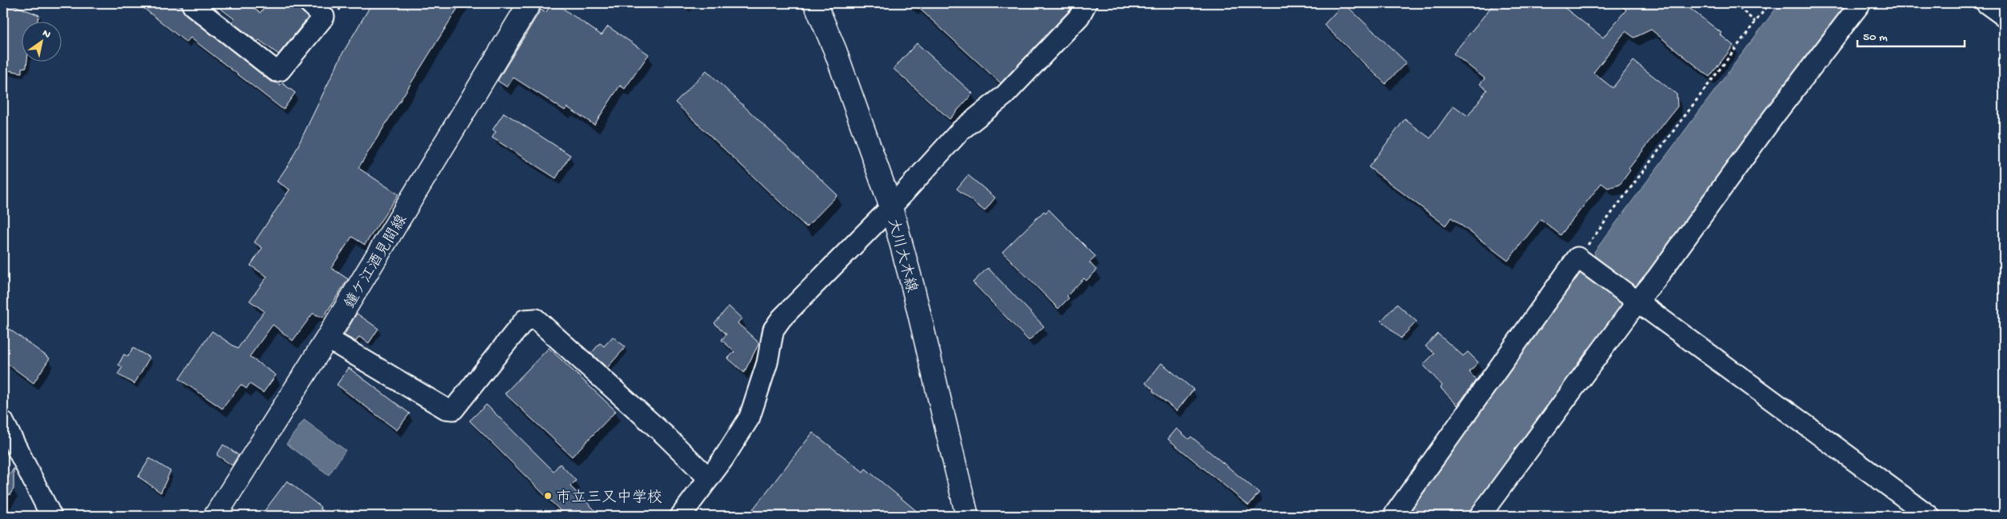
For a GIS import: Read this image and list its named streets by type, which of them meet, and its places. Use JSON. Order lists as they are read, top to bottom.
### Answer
{
  "streets": {
    "main road": ["大川大木線", "鐘ケ江酒見間線"]
  },
  "places": ["市立三又中学校"],
  "scale_bar": "50 m",
  "north": "top right"
}
